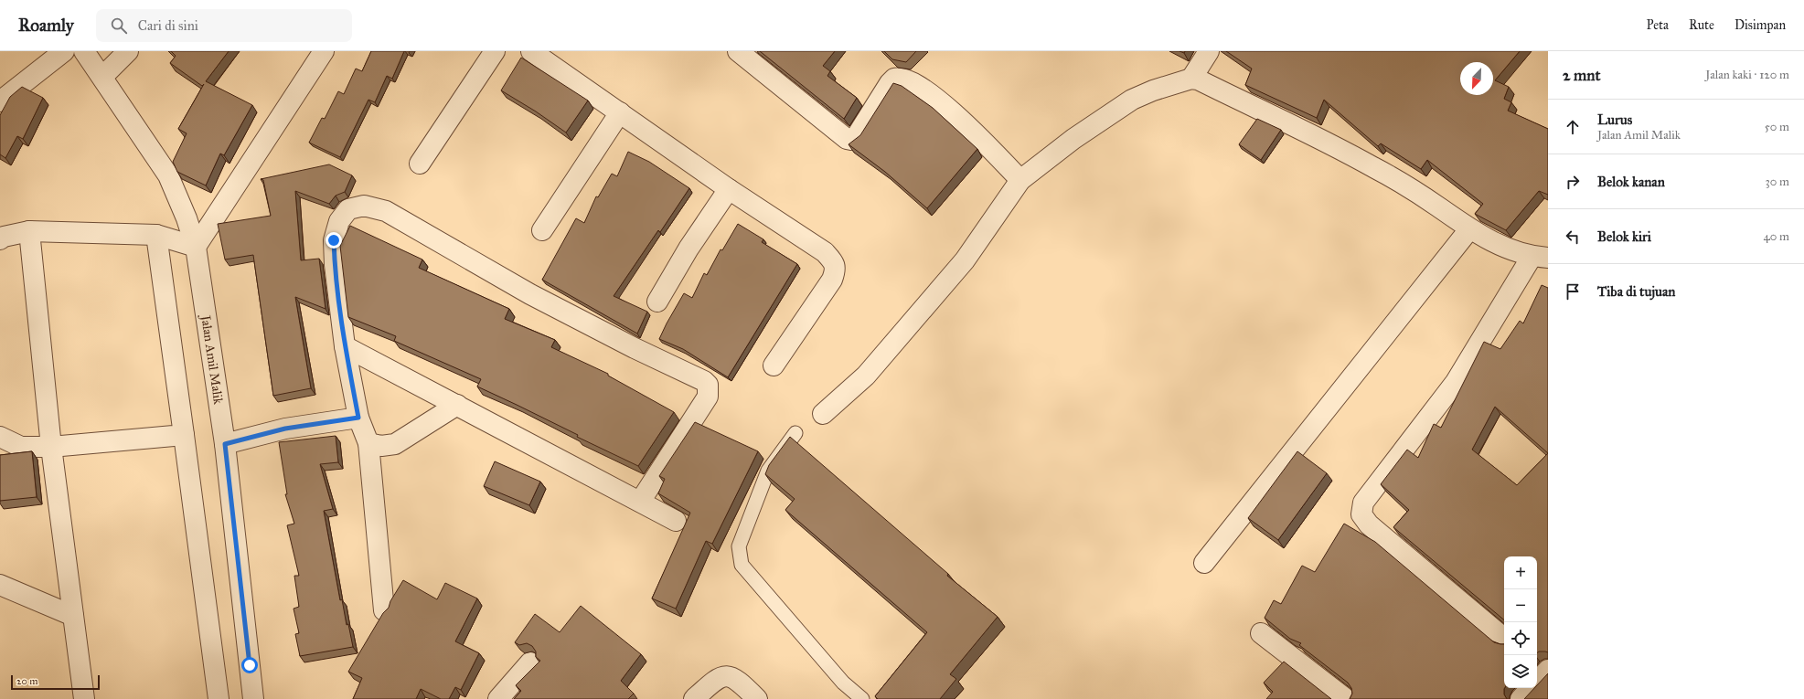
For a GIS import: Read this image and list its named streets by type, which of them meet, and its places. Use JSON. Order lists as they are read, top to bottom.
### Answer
{
  "streets": {
    "street": ["Jalan Amil Malik"]
  },
  "scale_bar": "20 m",
  "north": "bottom left",
  "page": {
    "header": "Roamly",
    "search": "Cari di sini",
    "nav": ["Peta", "Rute", "Disimpan"],
    "heading": ["2 mnt", "Jalan kaki · 120 m"],
    "list": [
      ["Lurus", "Jalan Amil Malik", "50 m"],
      ["Belok kanan", "30 m"],
      ["Belok kiri", "40 m"],
      "Tiba di tujuan"
    ],
    "map_buttons": ["+", "−"],
    "scale": "20 m"
  }
}
